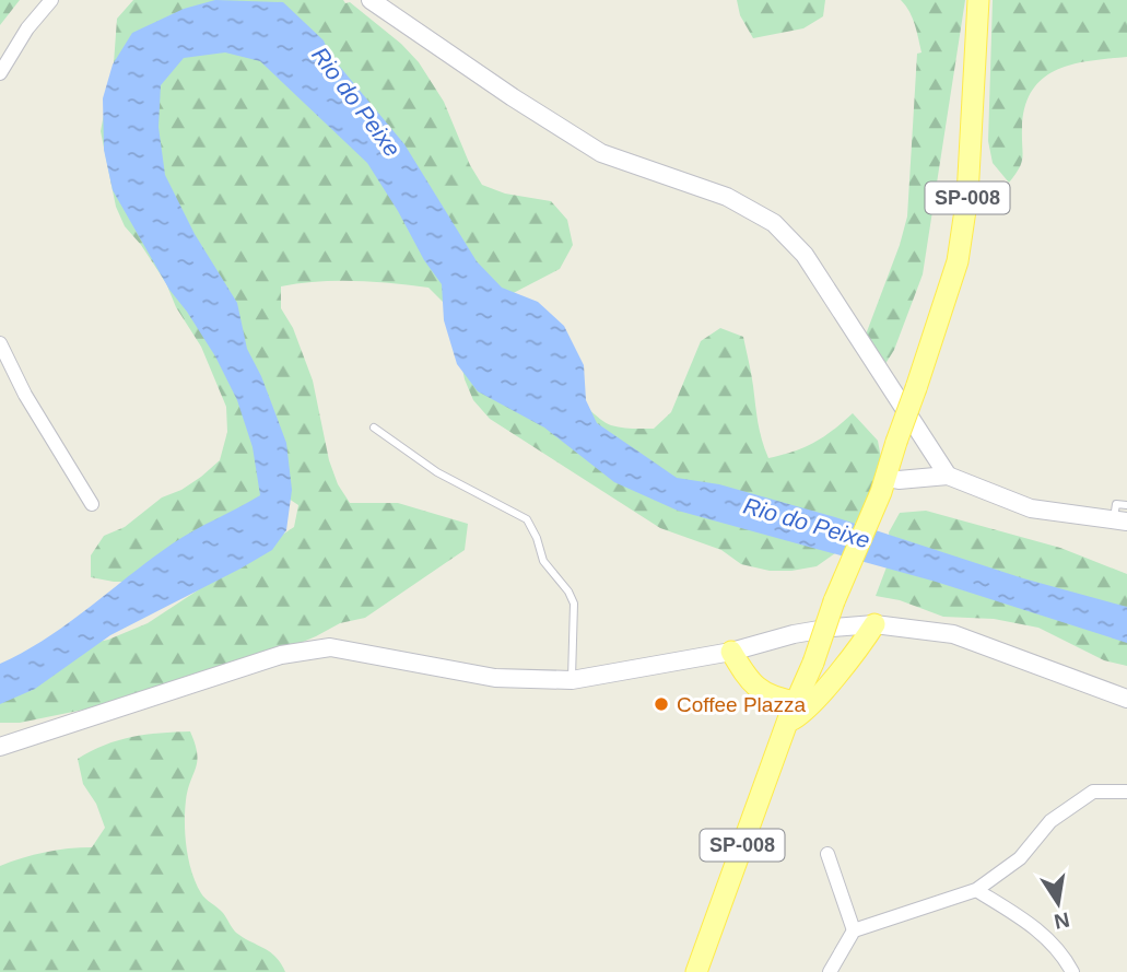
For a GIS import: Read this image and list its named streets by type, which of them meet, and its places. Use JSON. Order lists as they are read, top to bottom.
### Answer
{
  "streets": {
    "main road": ["SP-008"]
  },
  "water": ["Rio do Peixe"],
  "places": ["Coffee Plazza"],
  "north": "bottom"
}
